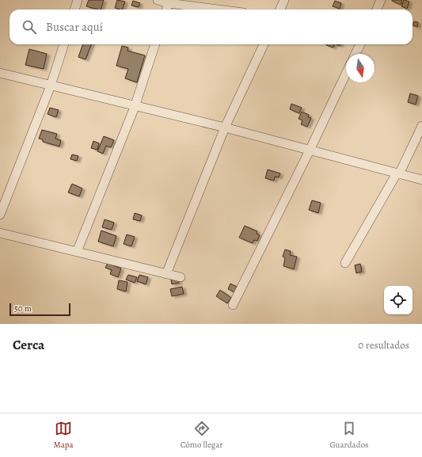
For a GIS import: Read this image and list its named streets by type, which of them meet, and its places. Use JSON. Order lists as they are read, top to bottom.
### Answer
{
  "scale_bar": "50 m",
  "north": "bottom",
  "page": {
    "search": "Buscar aquí",
    "scale": "50 m",
    "heading": ["Cerca", "0 resultados"],
    "nav": ["Mapa", "Cómo llegar", "Guardados"]
  }
}
